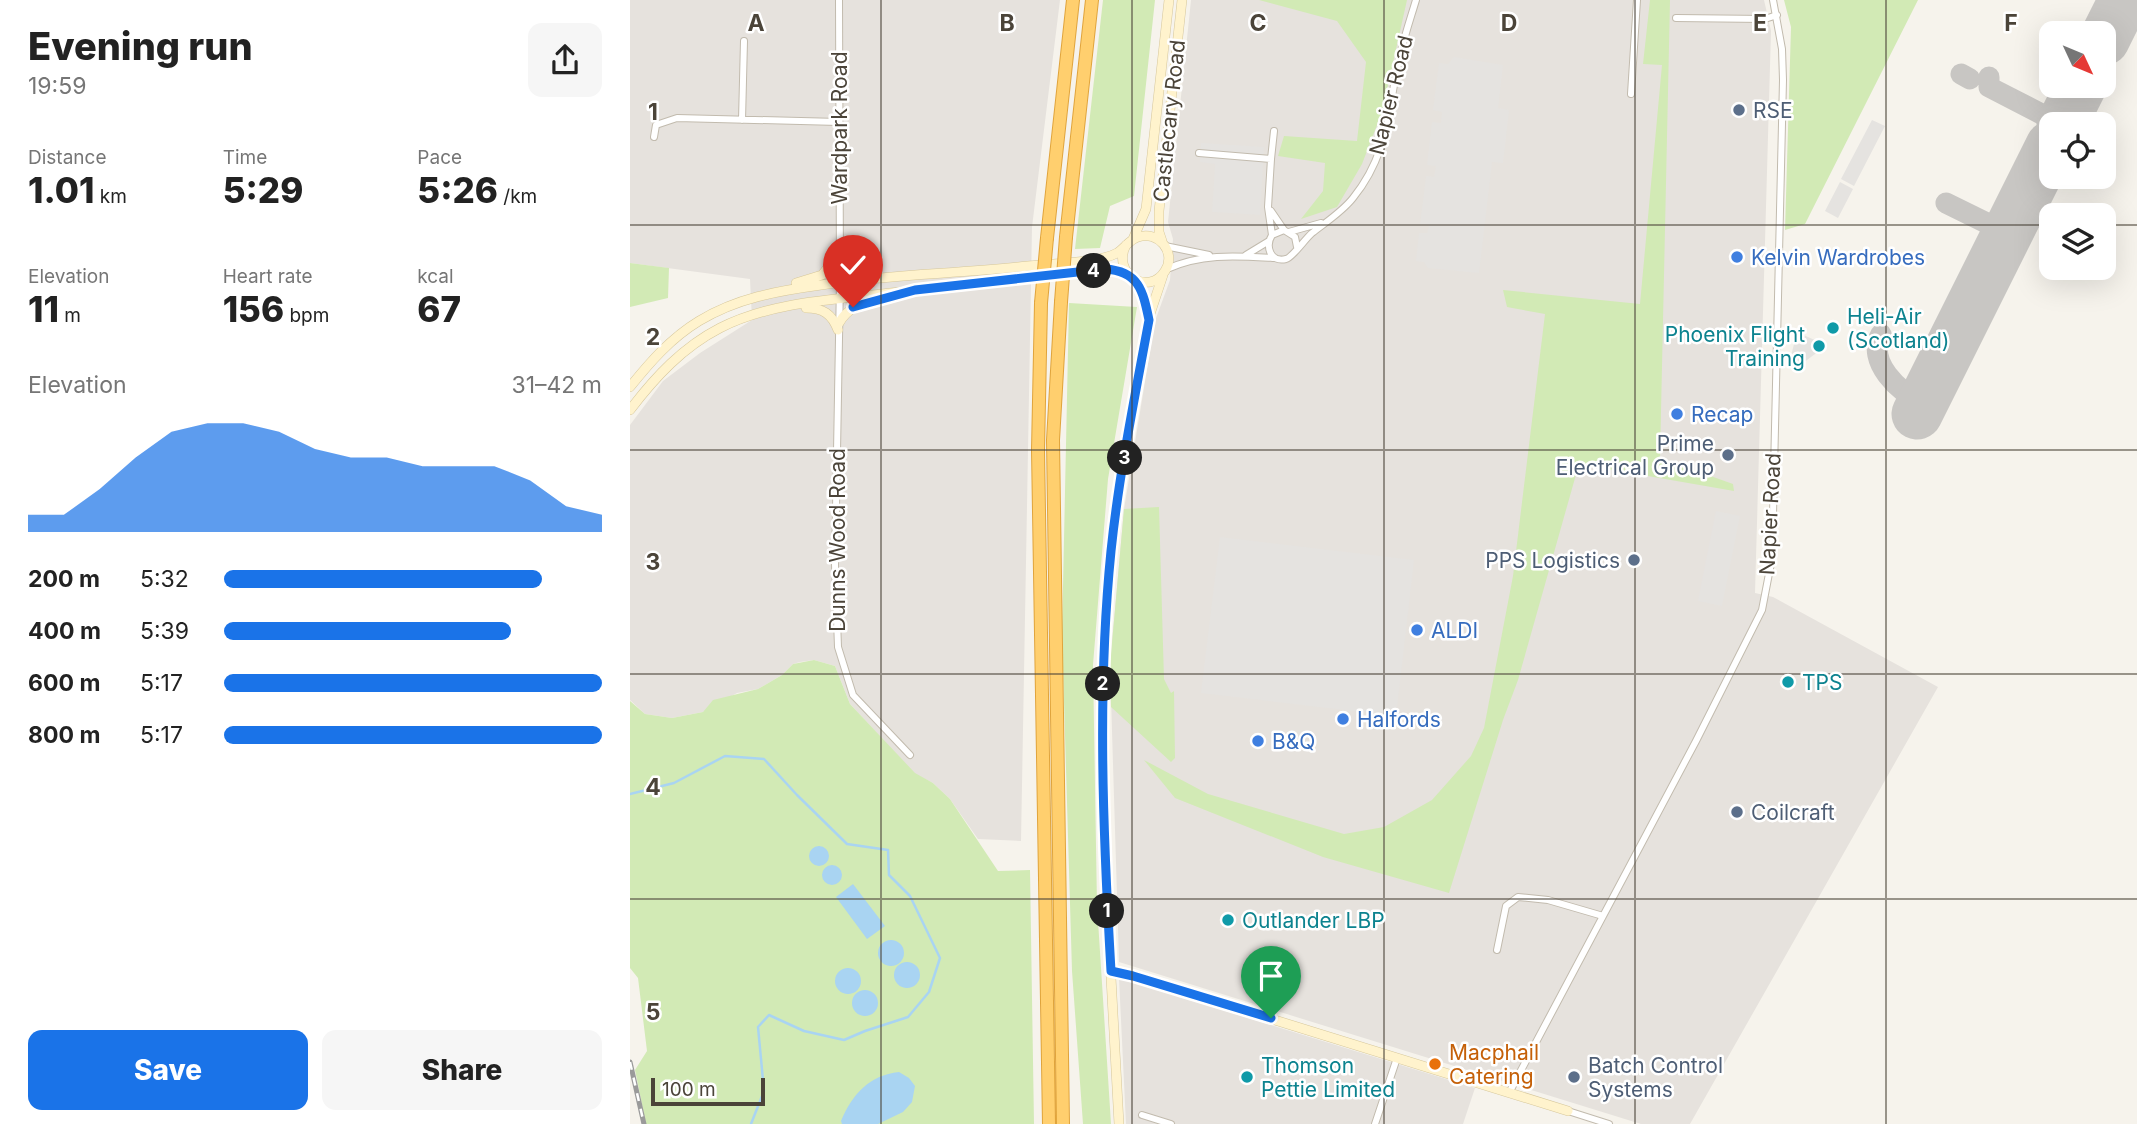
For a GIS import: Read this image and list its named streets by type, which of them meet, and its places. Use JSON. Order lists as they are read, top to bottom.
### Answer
{
  "streets": {
    "street": [
      "Napier Road",
      "Castlecary Road",
      "Wardpark Road",
      "Dunns Wood Road"
    ]
  },
  "crossings": [
    ["Wardpark Road", "Dunns Wood Road"]
  ],
  "places": [
    "RSE",
    "Kelvin Wardrobes",
    "Heli-Air (Scotland)",
    "Phoenix Flight Training",
    "Recap",
    "Prime Electrical Group",
    "PPS Logistics",
    "ALDI",
    "TPS",
    "Halfords",
    "B&Q",
    "Coilcraft",
    "Outlander LBP",
    "Macphail Catering",
    "Thomson Pettie Limited",
    "Batch Control Systems"
  ],
  "scale_bar": "100 m",
  "north": "bottom right",
  "page": {
    "heading": ["Evening run", "19:59"],
    "stats": [
      ["Distance", "1.01 km"],
      ["Time", "5:29"],
      ["Pace", "5:26 /km"],
      ["Elevation", "11 m"],
      ["Heart rate", "156 bpm"],
      ["kcal", "67"]
    ],
    "pins": [
      "4",
      "3",
      "2",
      "1"
    ],
    "chart": ["Elevation", "31–42 m"],
    "list": [
      {
        "name": "200 m",
        "note": "5:32"
      },
      {
        "name": "400 m",
        "note": "5:39"
      },
      {
        "name": "600 m",
        "note": "5:17"
      },
      {
        "name": "800 m",
        "note": "5:17"
      }
    ],
    "buttons": ["Save", "Share"],
    "scale": "100 m"
  },
  "grid": {
    "columns": [
      "A",
      "B",
      "C",
      "D",
      "E",
      "F"
    ],
    "rows": [
      "1",
      "2",
      "3",
      "4",
      "5"
    ]
  }
}
